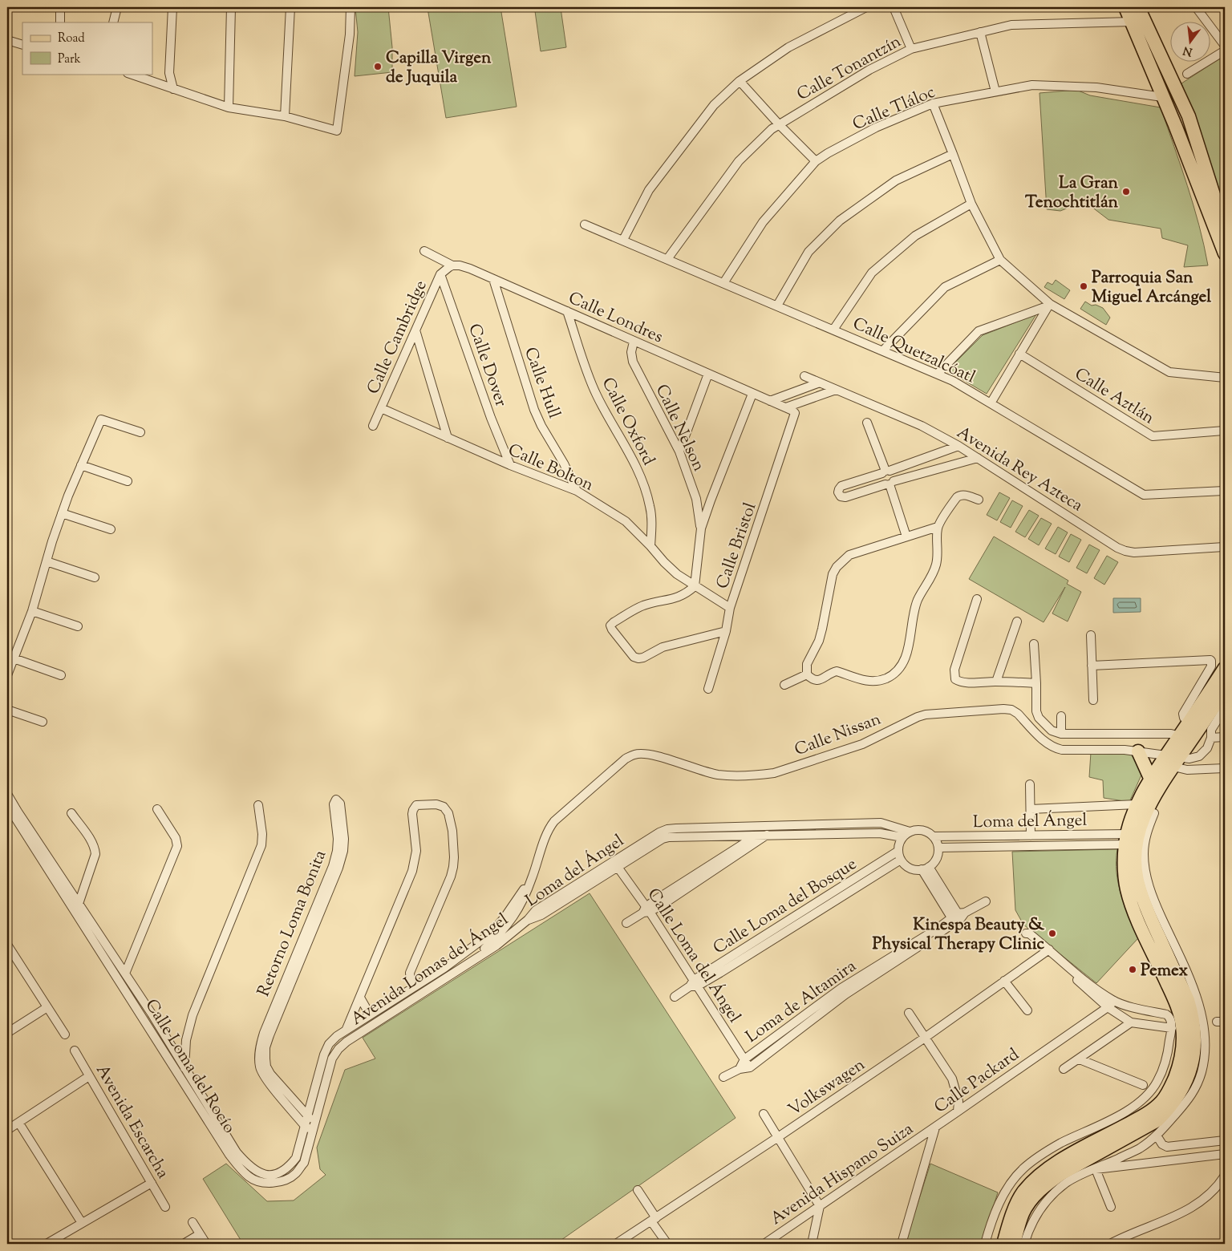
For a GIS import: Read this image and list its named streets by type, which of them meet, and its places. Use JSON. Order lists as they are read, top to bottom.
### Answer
{
  "streets": {
    "street": [
      "Calle Tonantzín",
      "Calle Tláloc",
      "Calle Londres",
      "Calle Cambridge",
      "Calle Quetzalcóatl",
      "Calle Dover",
      "Calle Hull",
      "Calle Aztlán",
      "Calle Oxford",
      "Calle Nelson",
      "Calle Bolton",
      "Avenida Rey Azteca",
      "Calle Bristol",
      "Calle Nissan",
      "Loma del Ángel",
      "Calle Loma del Bosque",
      "Retorno Loma Bonita",
      "Calle Loma del Ángel",
      "Avenida Lomas del Ángel",
      "Loma de Altamira",
      "Calle Loma del Rocío",
      "Calle Packard",
      "Volkswagen",
      "Avenida Escarcha",
      "Avenida Hispano Suiza"
    ]
  },
  "crossings": [
    ["Calle Tonantzín", "Calle Quetzalcóatl"],
    ["Calle Tláloc", "Calle Quetzalcóatl"],
    ["Calle Londres", "Calle Cambridge"],
    ["Calle Londres", "Calle Hull"],
    ["Calle Londres", "Calle Oxford"],
    ["Calle Londres", "Calle Nelson"],
    ["Calle Londres", "Calle Bristol"],
    ["Calle Cambridge", "Calle Dover"],
    ["Calle Cambridge", "Calle Bolton"],
    ["Calle Dover", "Calle Bolton"],
    ["Calle Hull", "Calle Bolton"],
    ["Calle Oxford", "Calle Bolton"],
    ["Calle Bolton", "Calle Bristol"],
    ["Calle Nissan", "Avenida Lomas del Ángel"],
    ["Loma del Ángel", "Calle Loma del Bosque"],
    ["Loma del Ángel", "Calle Loma del Ángel"],
    ["Loma del Ángel", "Avenida Lomas del Ángel"],
    ["Calle Loma del Bosque", "Calle Loma del Ángel"],
    ["Retorno Loma Bonita", "Calle Loma del Rocío"],
    ["Calle Loma del Ángel", "Loma de Altamira"],
    ["Avenida Lomas del Ángel", "Calle Loma del Rocío"],
    ["Calle Packard", "Avenida Hispano Suiza"]
  ],
  "places": [
    "Capilla Virgen de Juquila",
    "La Gran Tenochtitlán",
    "Parroquia San Miguel Arcángel",
    "Kinespa Beauty & Physical Therapy Clinic",
    "Pemex"
  ],
  "legend": ["Road", "Park"],
  "north": "bottom"
}
